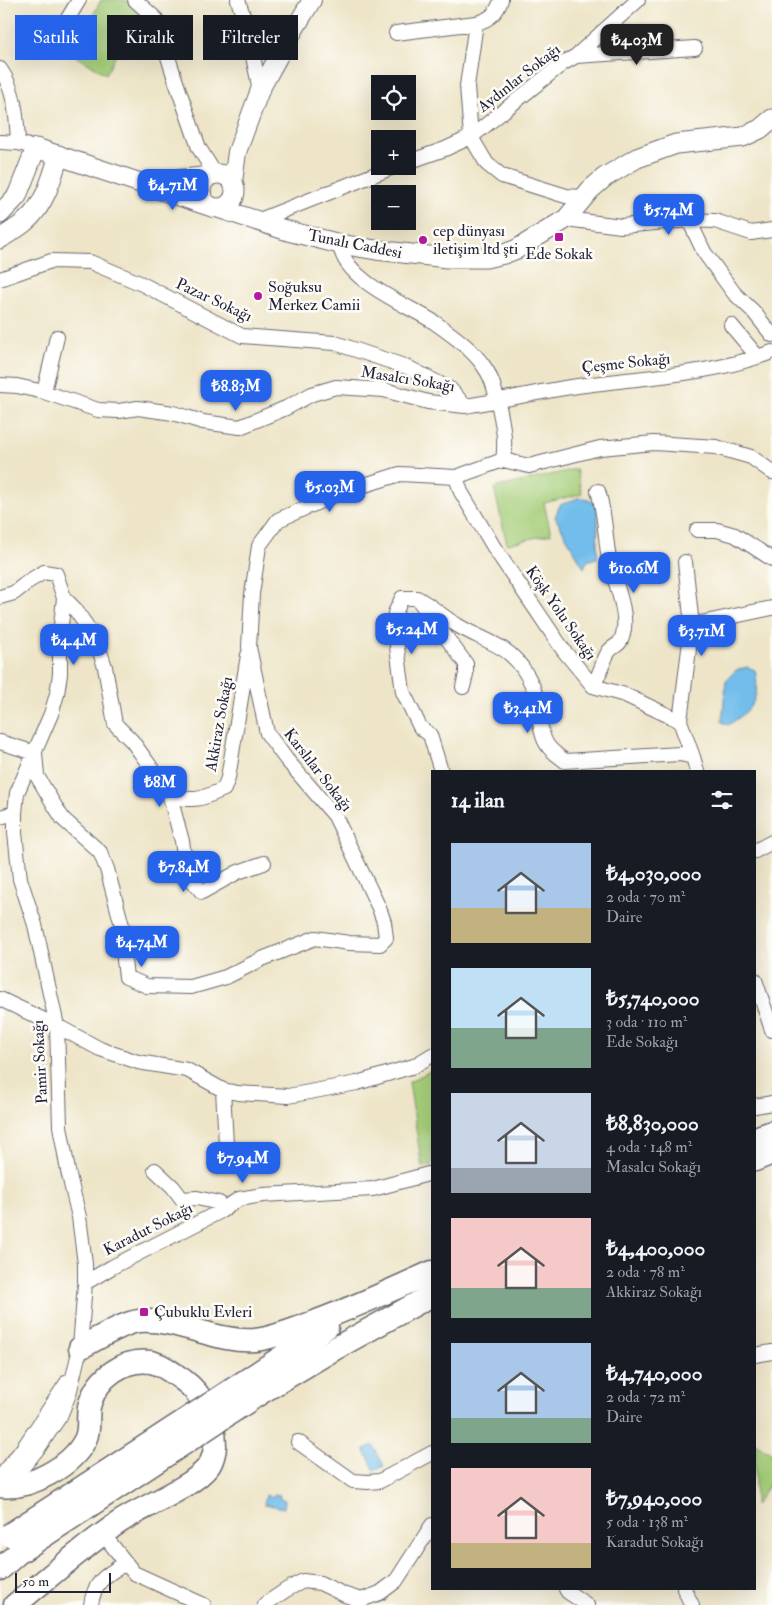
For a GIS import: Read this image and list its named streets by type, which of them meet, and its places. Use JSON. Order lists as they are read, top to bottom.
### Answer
{
  "streets": {
    "main road": ["Tunalı Caddesi"],
    "street": [
      "Aydınlar Sokağı",
      "Pazar Sokağı",
      "Çeşme Sokağı",
      "Masalcı Sokağı",
      "Köşk Yolu Sokağı",
      "Akkiraz Sokağı",
      "Karslılar Sokağı",
      "Pamir Sokağı",
      "Karadut Sokağı"
    ]
  },
  "crossings": [
    ["Pazar Sokağı", "Masalcı Sokağı"],
    ["Köşk Yolu Sokağı", "Karslılar Sokağı"],
    ["Akkiraz Sokağı", "Karslılar Sokağı"],
    ["Karslılar Sokağı", "Pamir Sokağı"],
    ["Pamir Sokağı", "Karadut Sokağı"]
  ],
  "places": {
    "transit": ["Ede Sokak", "Çubuklu Evleri"],
    "other": ["cep dünyası iletişim ltd şti", "Soğuksu Merkez Camii"]
  },
  "scale_bar": "50 m",
  "page": {
    "chip": ["Satılık", "Kiralık", "Filtreler"],
    "price": [
      "₺4.03M",
      "₺4.71M",
      "₺5.74M",
      "₺8.83M",
      "₺5.03M",
      "₺10.6M",
      "₺5.24M",
      "₺3.71M",
      "₺4.4M",
      "₺3.41M",
      "₺8M",
      "₺7.84M",
      "₺4.74M",
      "₺7.94M"
    ],
    "map_buttons": ["+", "−"],
    "heading": "14 ilan",
    "list": [
      {
        "name": "₺4,030,000",
        "note": "2 oda · 70 m² · Daire"
      },
      {
        "name": "₺5,740,000",
        "note": "3 oda · 110 m² · Ede Sokağı"
      },
      {
        "name": "₺8,830,000",
        "note": "4 oda · 148 m² · Masalcı Sokağı"
      },
      {
        "name": "₺4,400,000",
        "note": "2 oda · 78 m² · Akkiraz Sokağı"
      },
      {
        "name": "₺4,740,000",
        "note": "2 oda · 72 m² · Daire"
      },
      {
        "name": "₺7,940,000",
        "note": "5 oda · 138 m² · Karadut Sokağı"
      }
    ],
    "scale": "50 m"
  }
}
